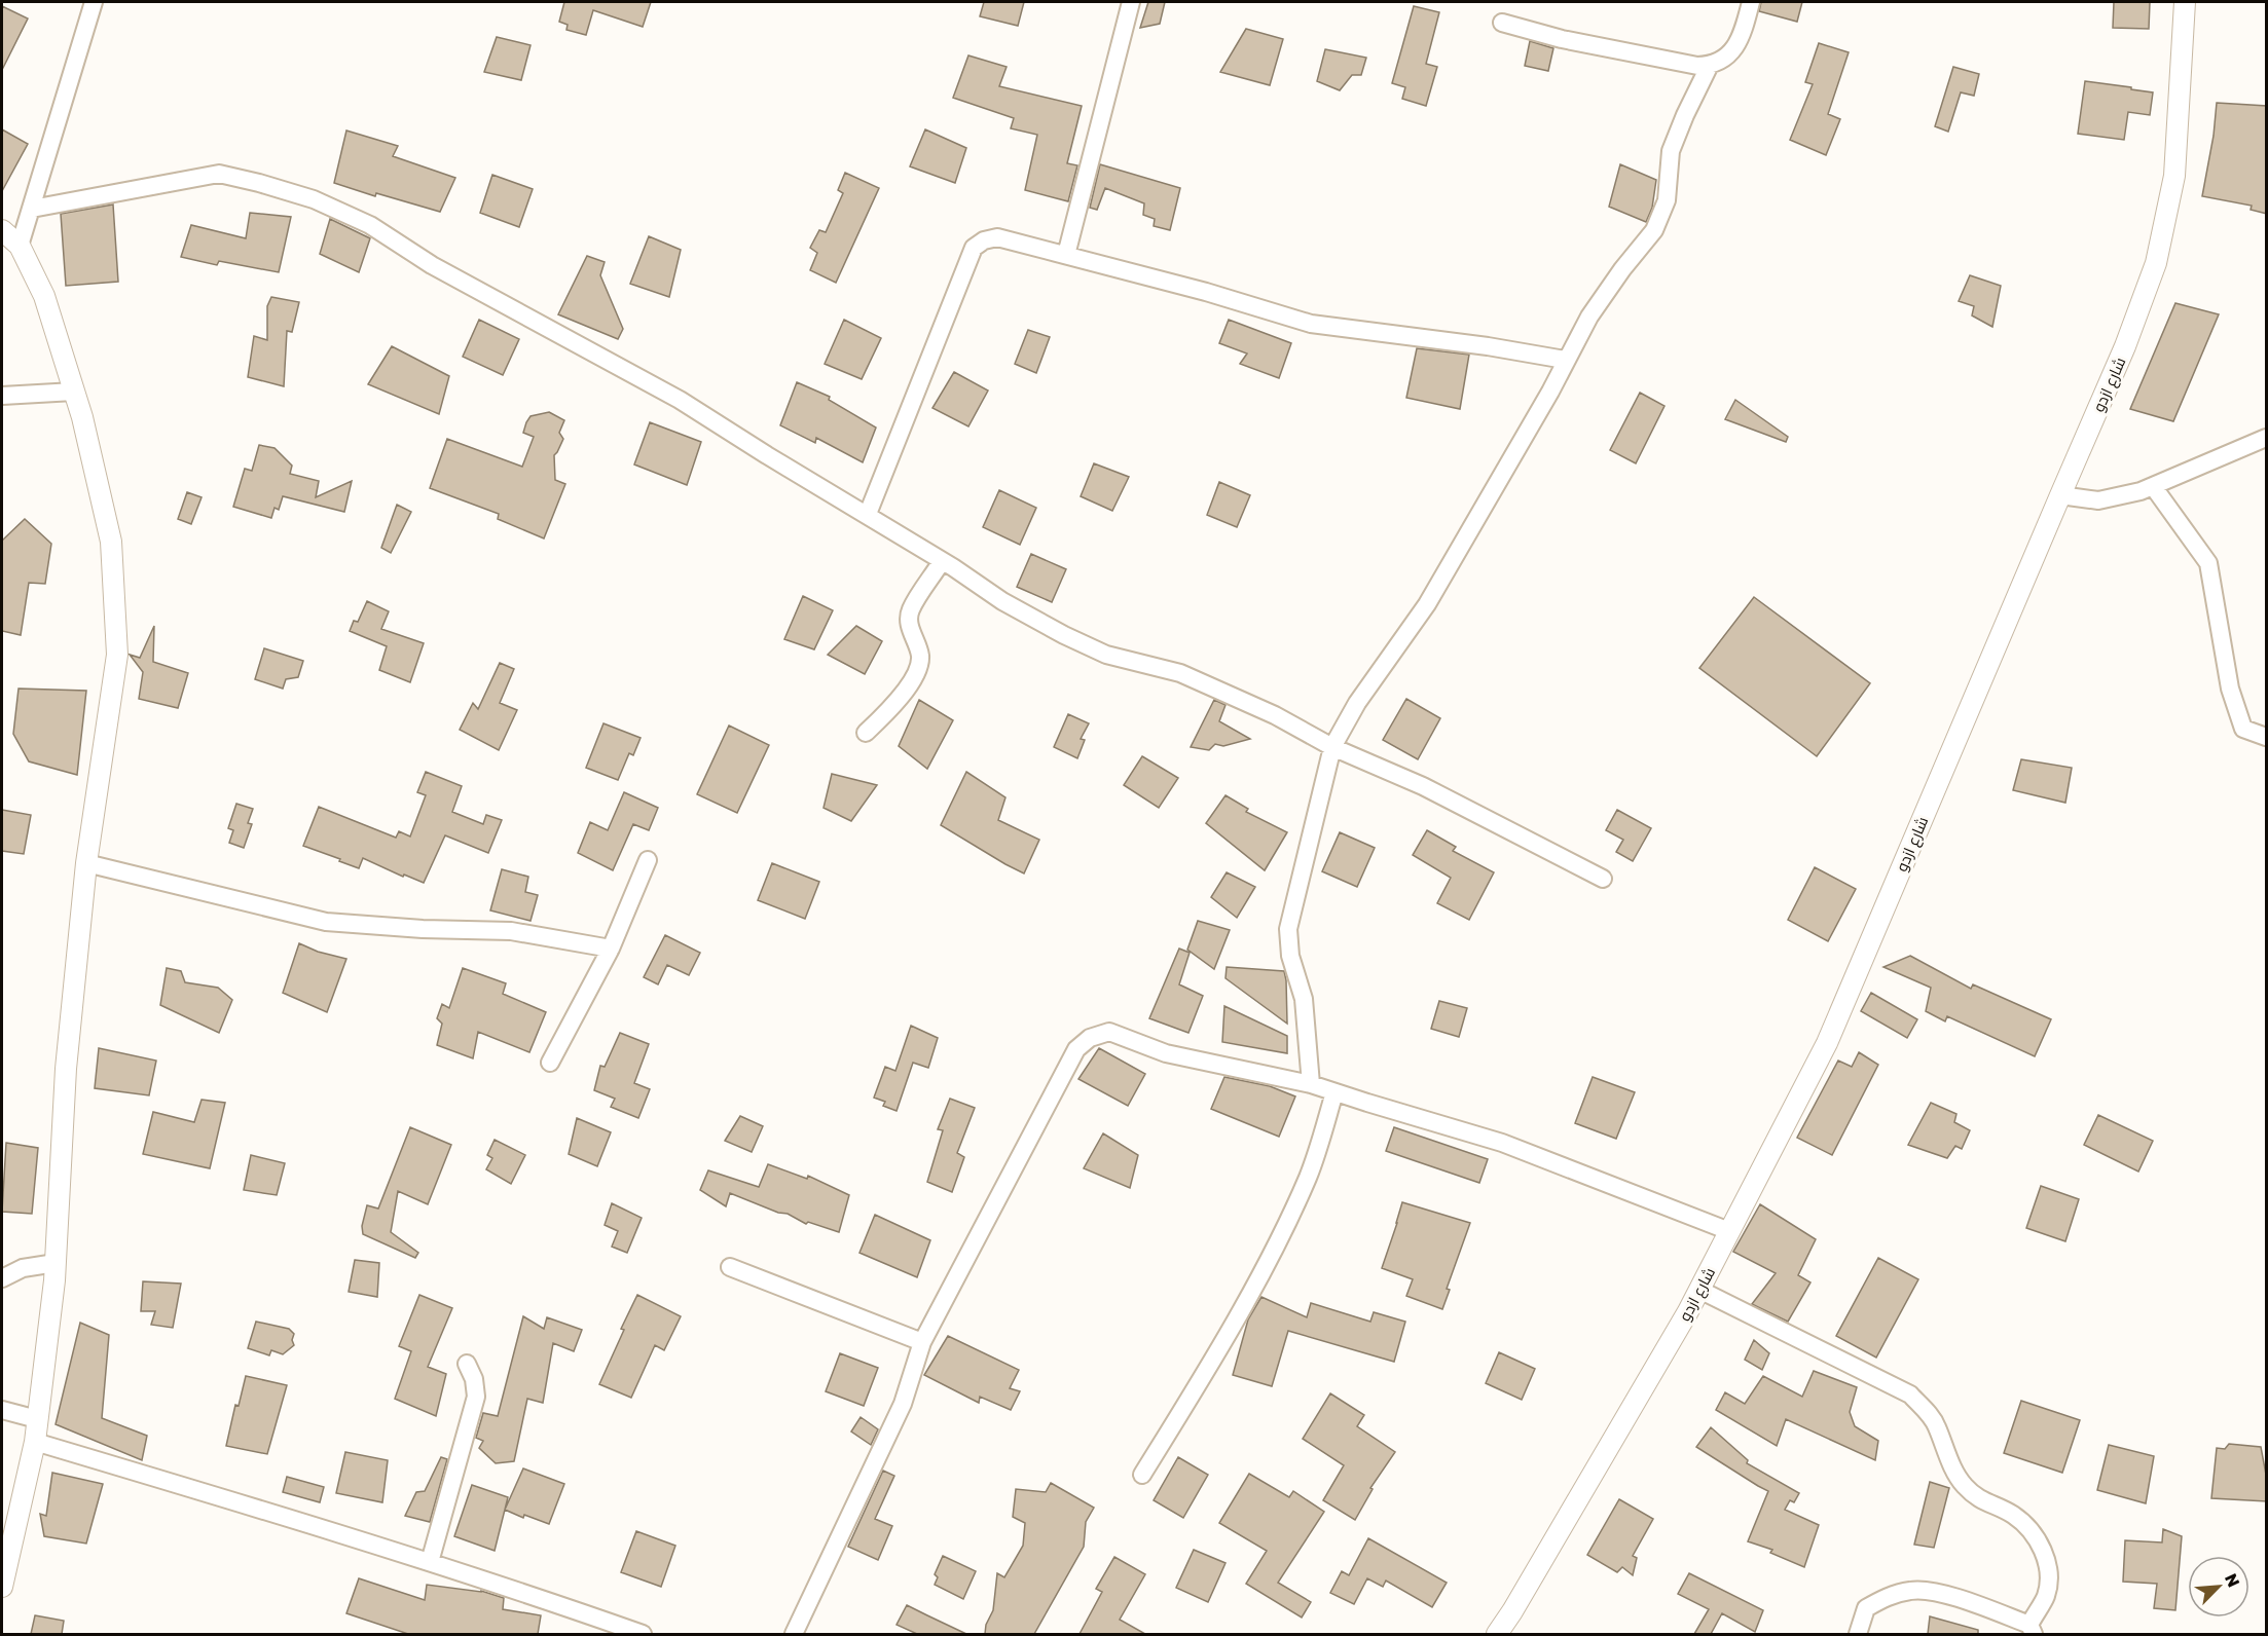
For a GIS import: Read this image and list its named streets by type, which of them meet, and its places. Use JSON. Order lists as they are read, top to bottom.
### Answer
{
  "streets": {
    "street": ["شارع ازدو"]
  },
  "north": "top right"
}
